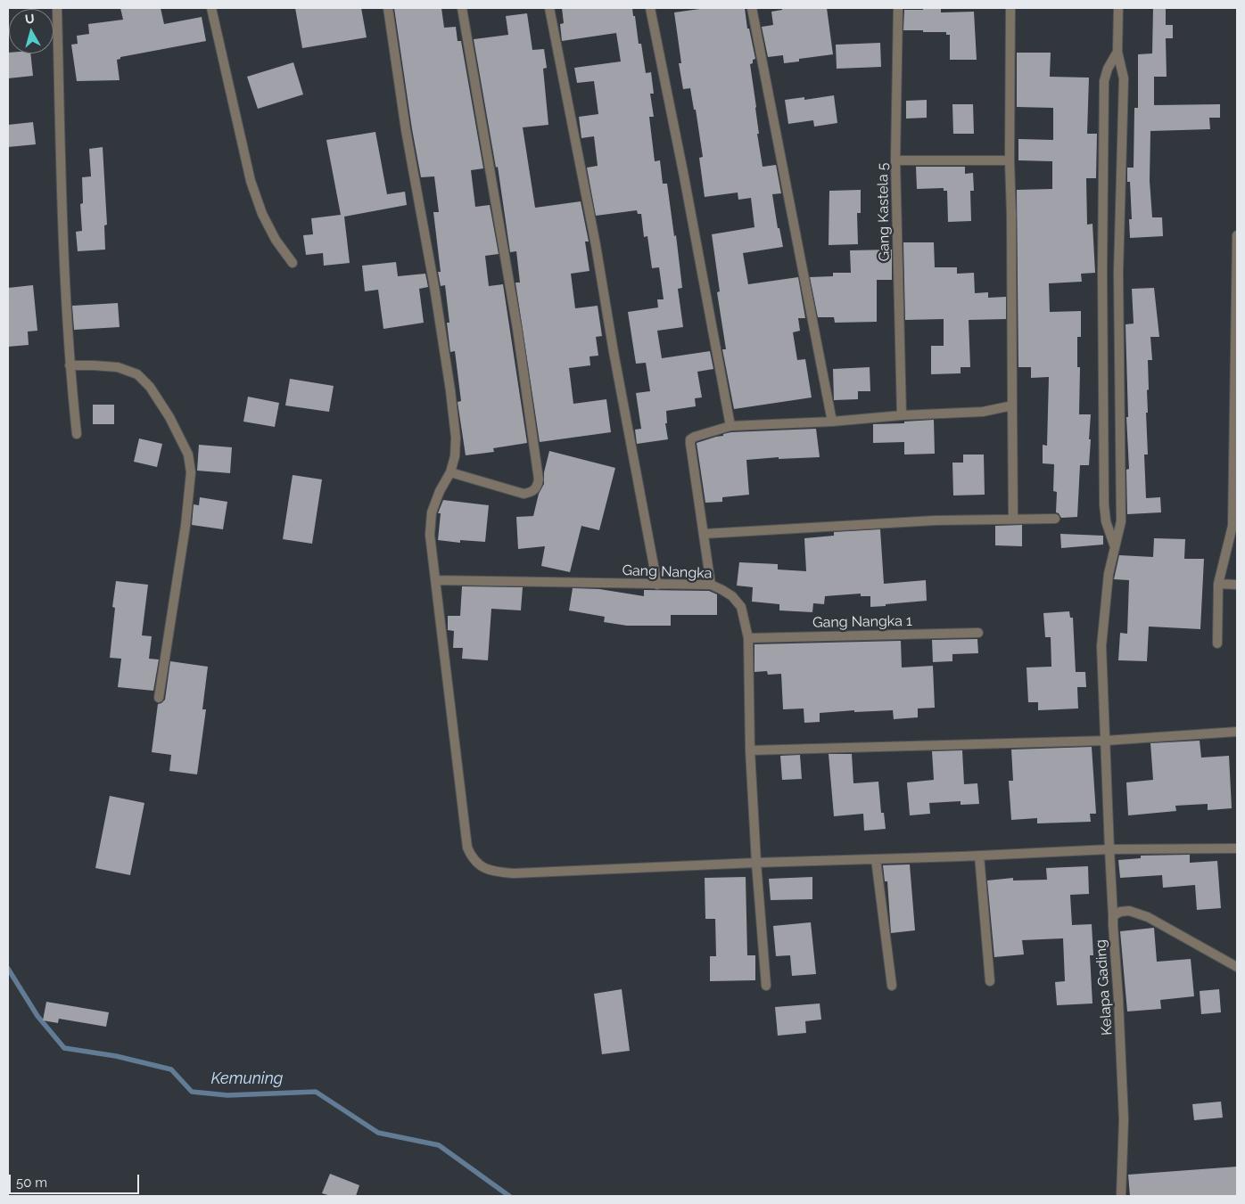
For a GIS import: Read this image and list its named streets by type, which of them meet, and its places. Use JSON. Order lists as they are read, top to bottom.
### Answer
{
  "streets": {
    "street": [
      "Gang Kastela 5",
      "Gang Nangka",
      "Gang Nangka 1",
      "Kelapa Gading"
    ]
  },
  "crossings": [
    ["Gang Nangka", "Gang Nangka 1"]
  ],
  "water": ["Kemuning"],
  "scale_bar": "50 m",
  "north": "top"
}
